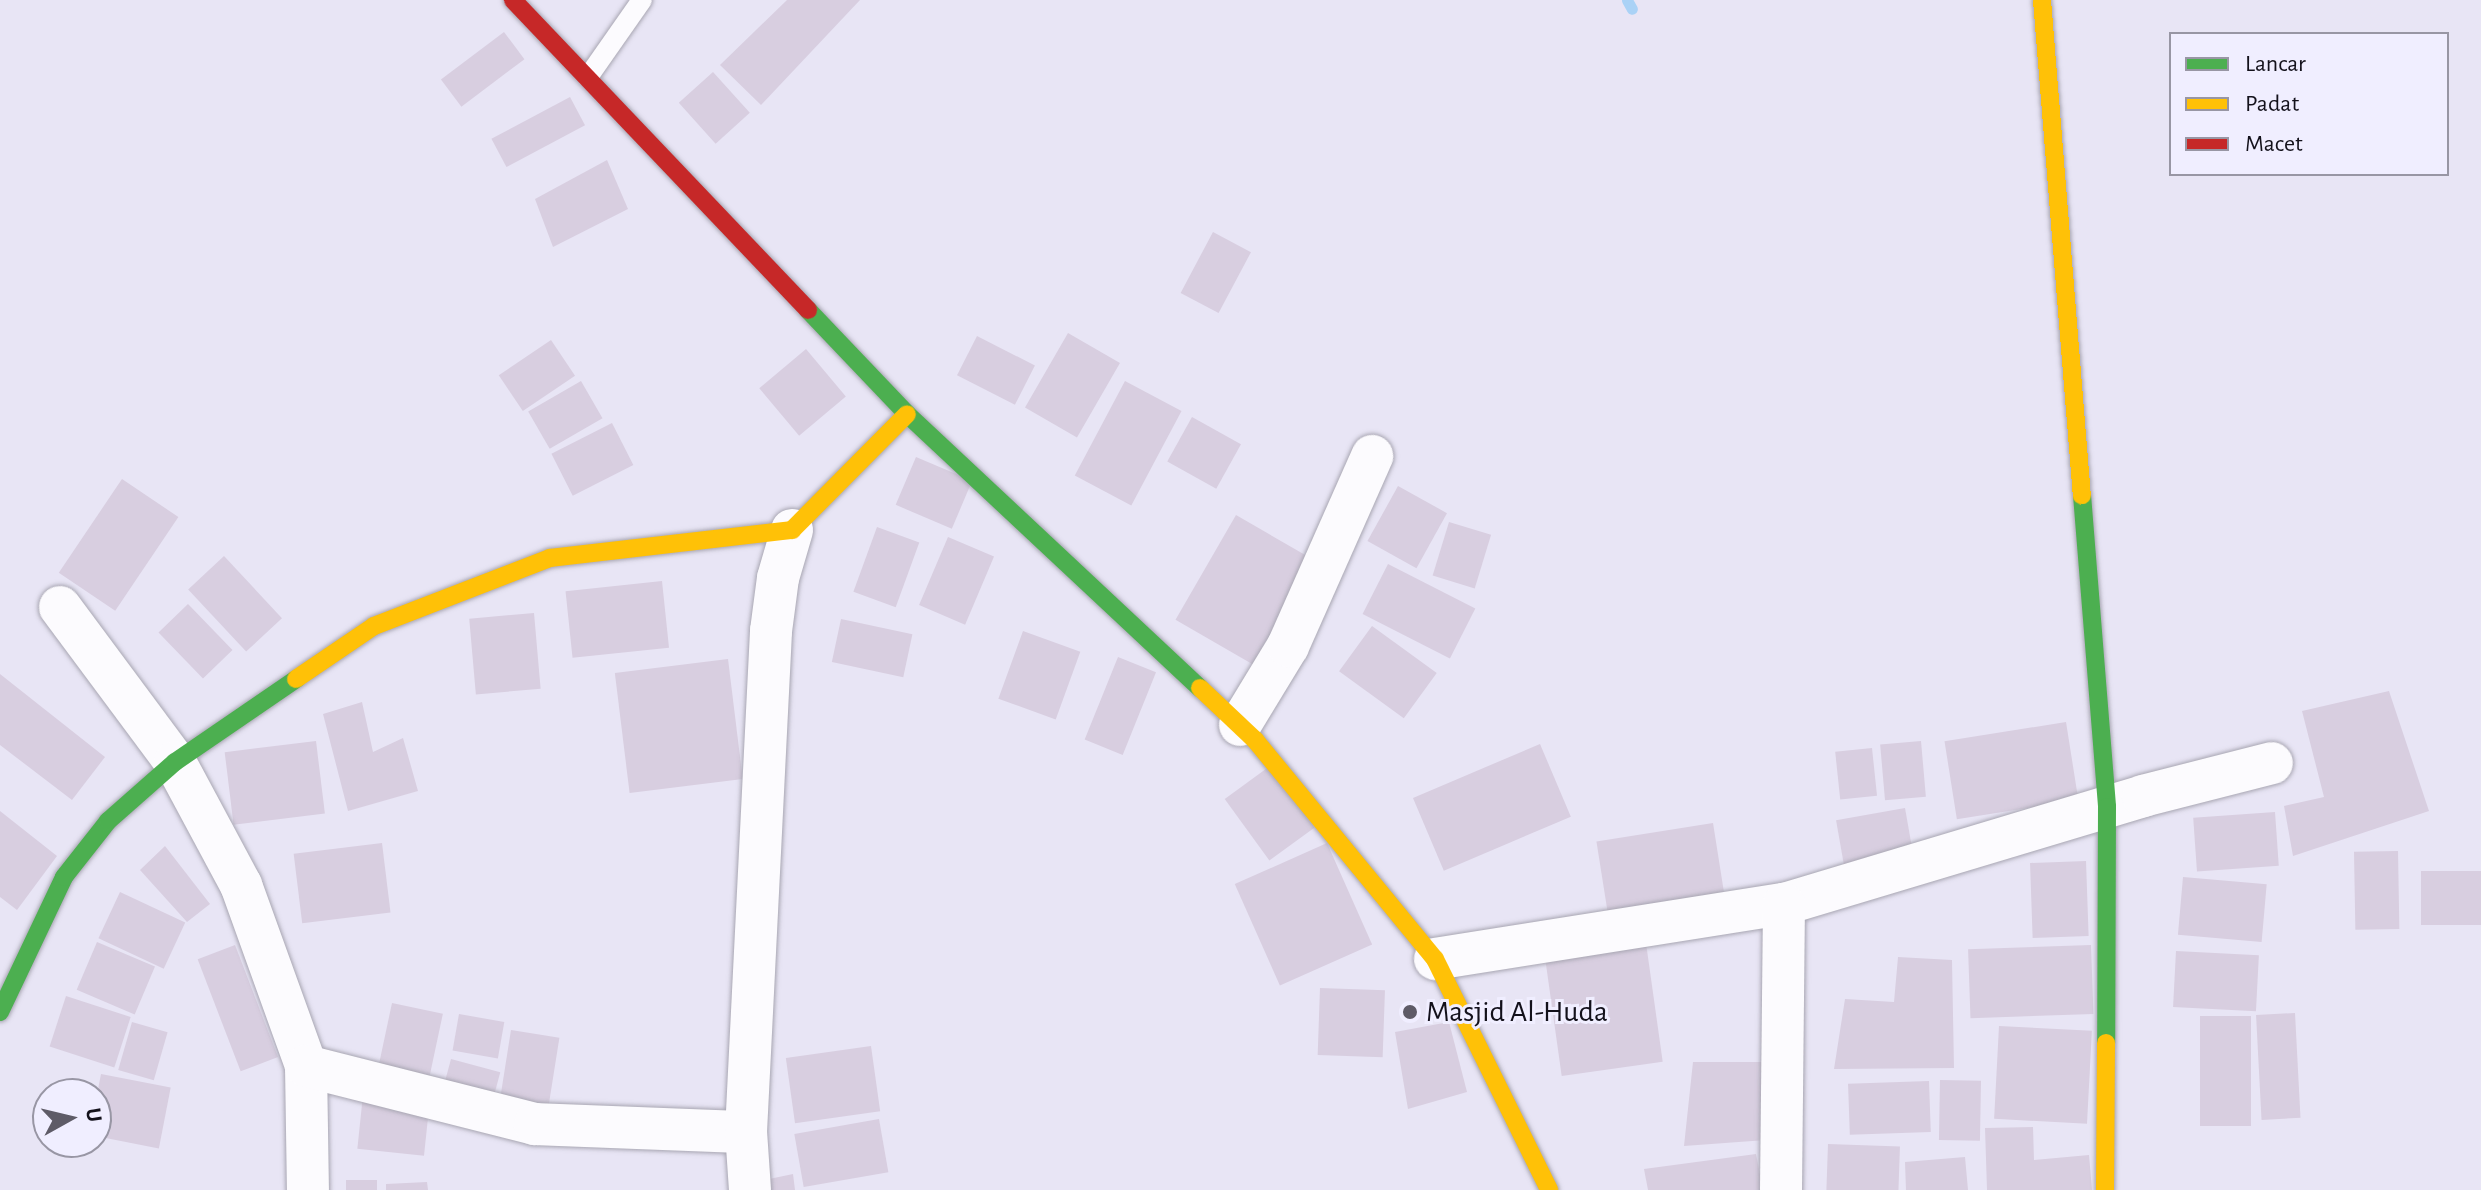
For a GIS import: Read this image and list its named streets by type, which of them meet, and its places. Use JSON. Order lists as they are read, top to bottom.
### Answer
{
  "places": ["Masjid Al-Huda"],
  "legend": ["Lancar", "Padat", "Macet"],
  "north": "right"
}
